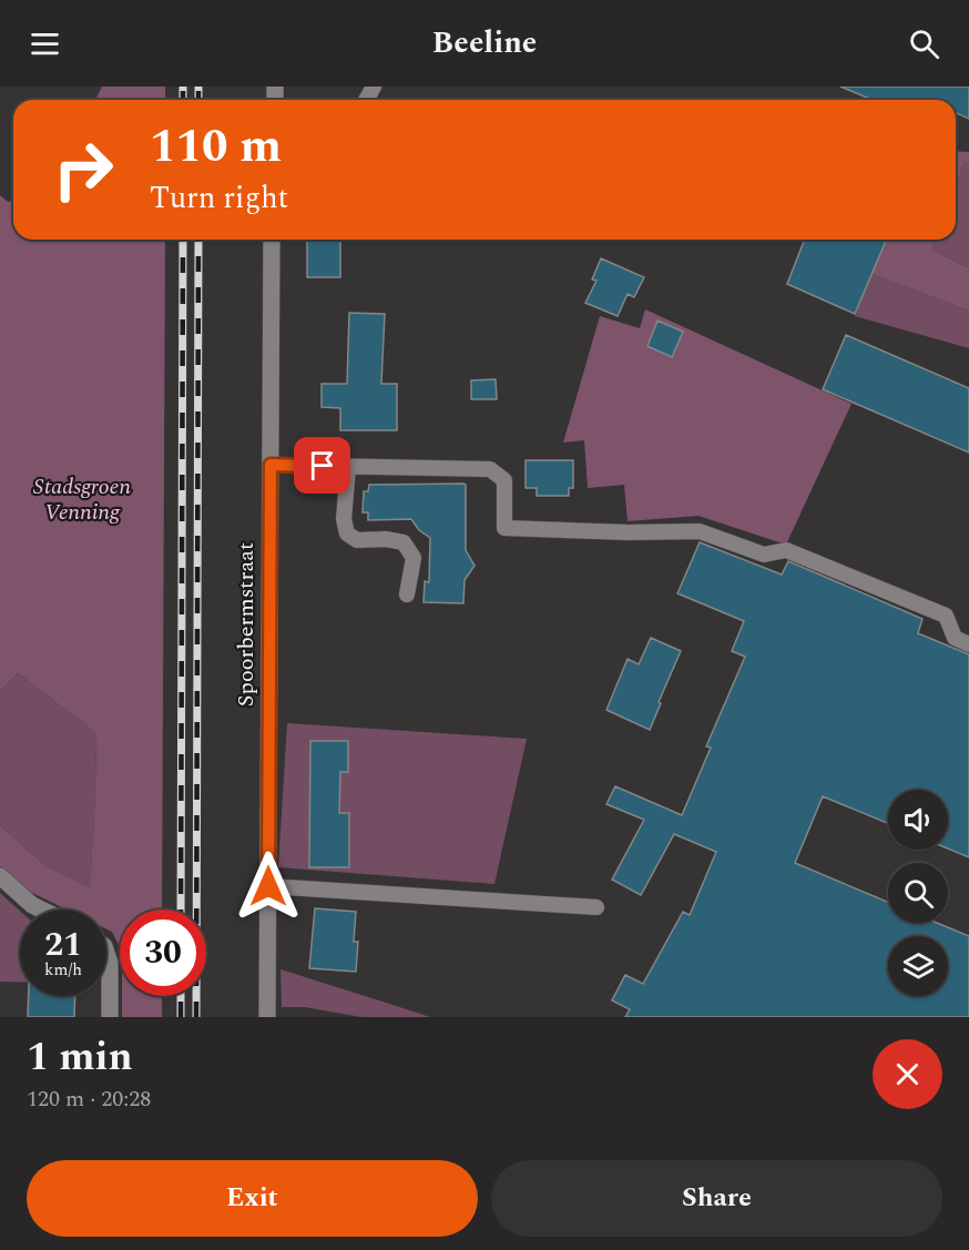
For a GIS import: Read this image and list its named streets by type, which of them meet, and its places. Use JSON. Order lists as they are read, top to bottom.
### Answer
{
  "streets": {
    "street": ["Spoorbermstraat"]
  },
  "parks": ["Stadsgroen Venning"],
  "page": {
    "header": "Beeline",
    "turn": ["110 m", "Turn right"],
    "speed": "21 km/h",
    "limit": "30",
    "heading": ["1 min", "120 m · 20:28"],
    "buttons": ["Exit", "Share"]
  }
}
